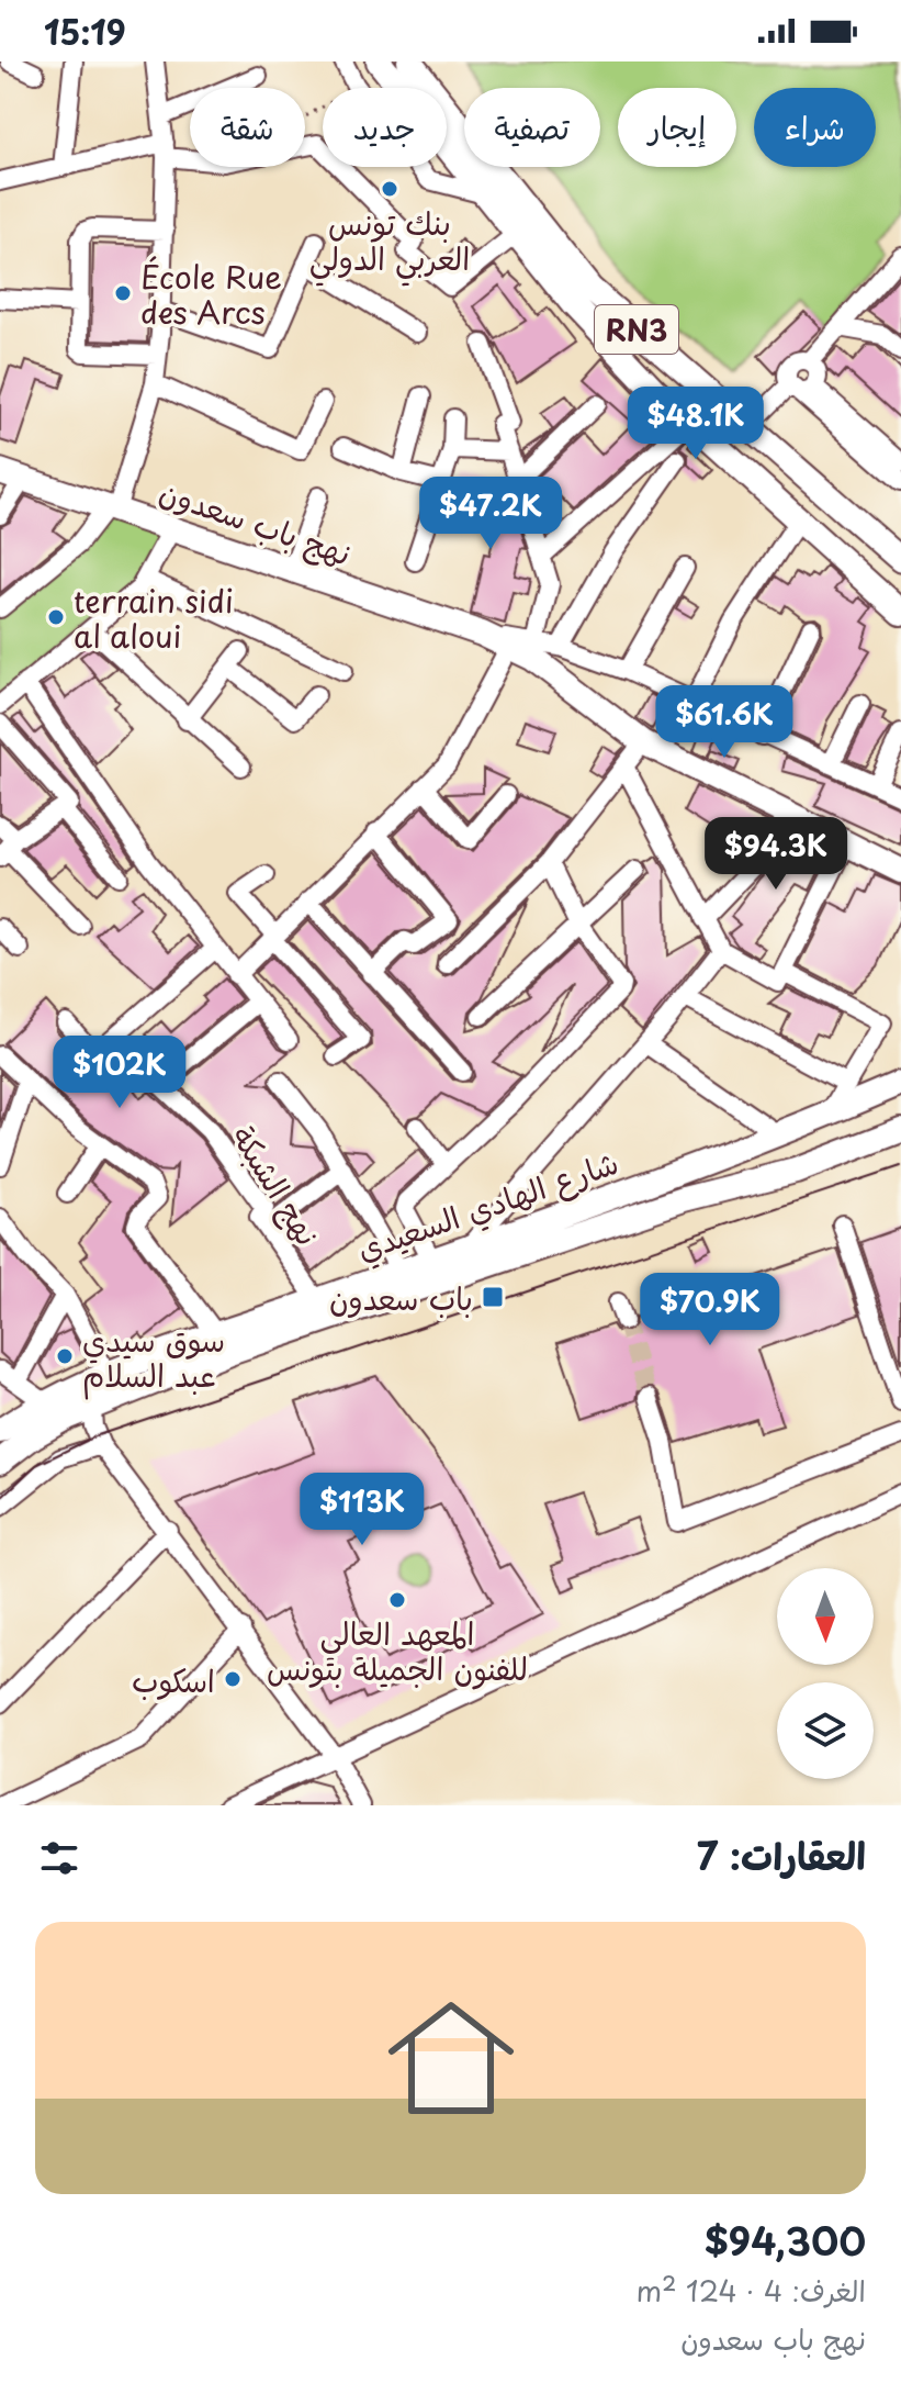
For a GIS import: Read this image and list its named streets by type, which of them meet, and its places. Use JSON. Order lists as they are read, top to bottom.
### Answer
{
  "streets": {
    "main road": ["RN3", "نهج باب سعدون", "شارع الهادي السعيدي"],
    "street": ["نهج الشبكة"]
  },
  "crossings": [
    ["نهج الشبكة", "شارع الهادي السعيدي"]
  ],
  "places": {
    "other": [
      "بنك تونس العربي الدولي",
      "École Rue des Arcs",
      "terrain sidi al aloui",
      "سوق سيدي عبد السلام",
      "المعهد العالي للفنون الجميلة بتونس",
      "اسكوب"
    ],
    "transit": ["باب سعدون"]
  },
  "north": "bottom",
  "page": {
    "status": "15:19",
    "chip": [
      "شراء",
      "إيجار",
      "تصفية",
      "جديد",
      "شقة"
    ],
    "price": [
      "$48.1K",
      "$47.2K",
      "$61.6K",
      "$94.3K",
      "$102K",
      "$70.9K",
      "$113K"
    ],
    "heading": "العقارات: 7",
    "list": [
      {
        "name": "$94,300",
        "note": "الغرف: 4 · 124 m² · نهج باب سعدون"
      }
    ]
  }
}
